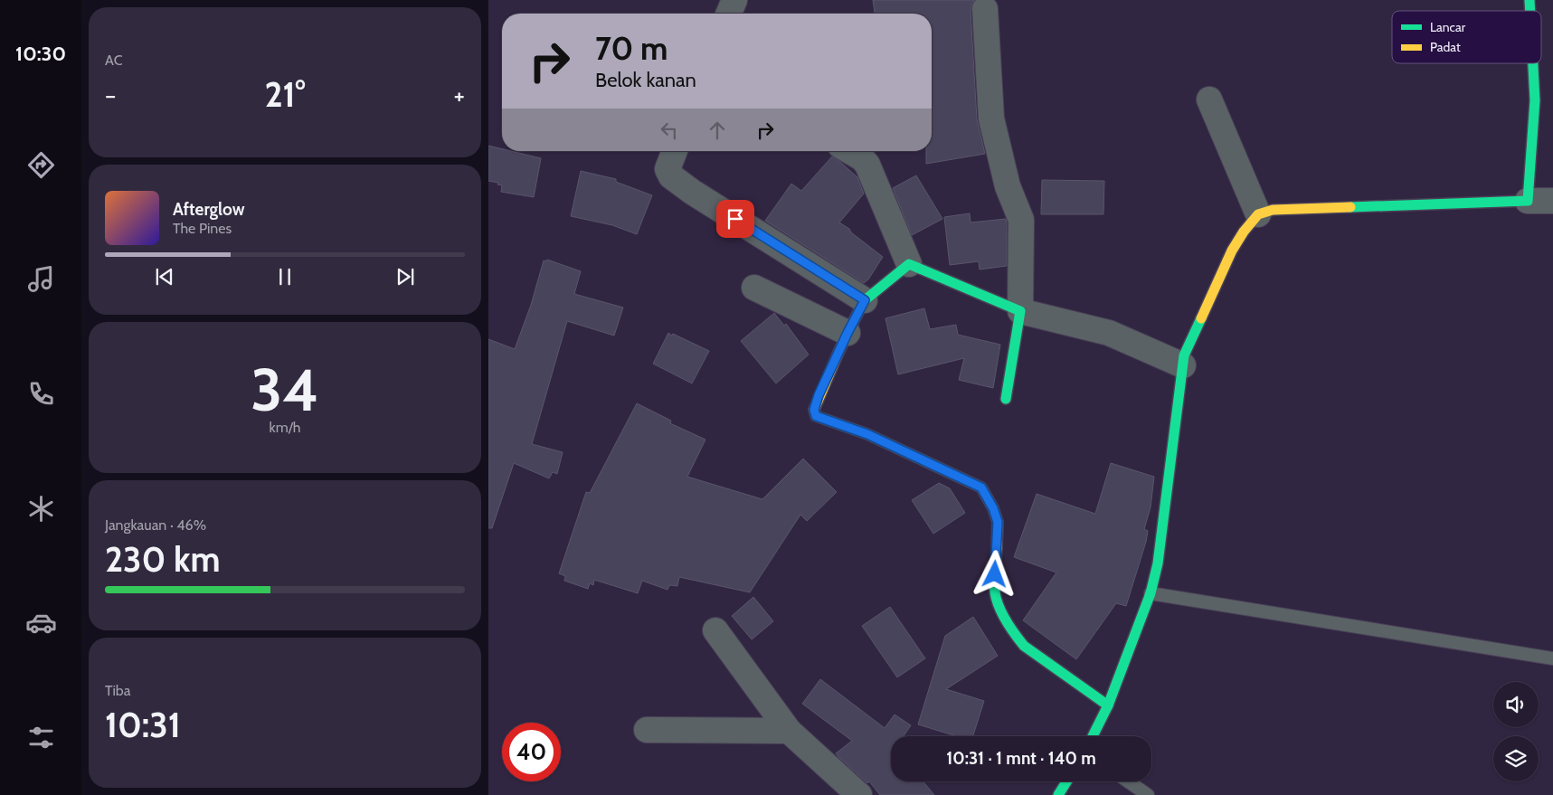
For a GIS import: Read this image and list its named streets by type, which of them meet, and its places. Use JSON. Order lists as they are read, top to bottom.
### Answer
{
  "legend": ["Lancar", "Padat"],
  "page": {
    "tabs": "10:30",
    "tile": [
      "AC",
      ["34", "km/h"],
      ["Jangkauan · 46%", "230 km"],
      ["Tiba", "10:31"]
    ],
    "turn": ["70 m", "Belok kanan"],
    "heat": ["−", "21°", "+"],
    "song": ["Afterglow", "The Pines"],
    "limit": "40",
    "trip": "10:31 · 1 mnt · 140 m"
  }
}
